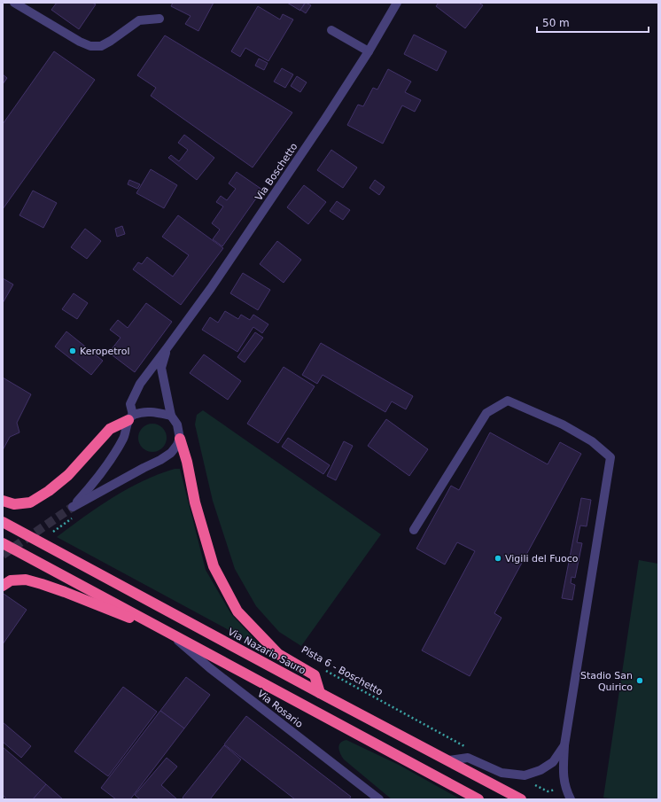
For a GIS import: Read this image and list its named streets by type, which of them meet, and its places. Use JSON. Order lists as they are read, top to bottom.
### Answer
{
  "streets": {
    "highway": ["Via Nazario Sauro"],
    "street": ["Via Boschetto", "Via Rosario"],
    "path": ["Pista 6 - Boschetto"]
  },
  "places": ["Keropetrol", "Vigili del Fuoco", "Stadio San Quirico"],
  "scale_bar": "50 m"
}
